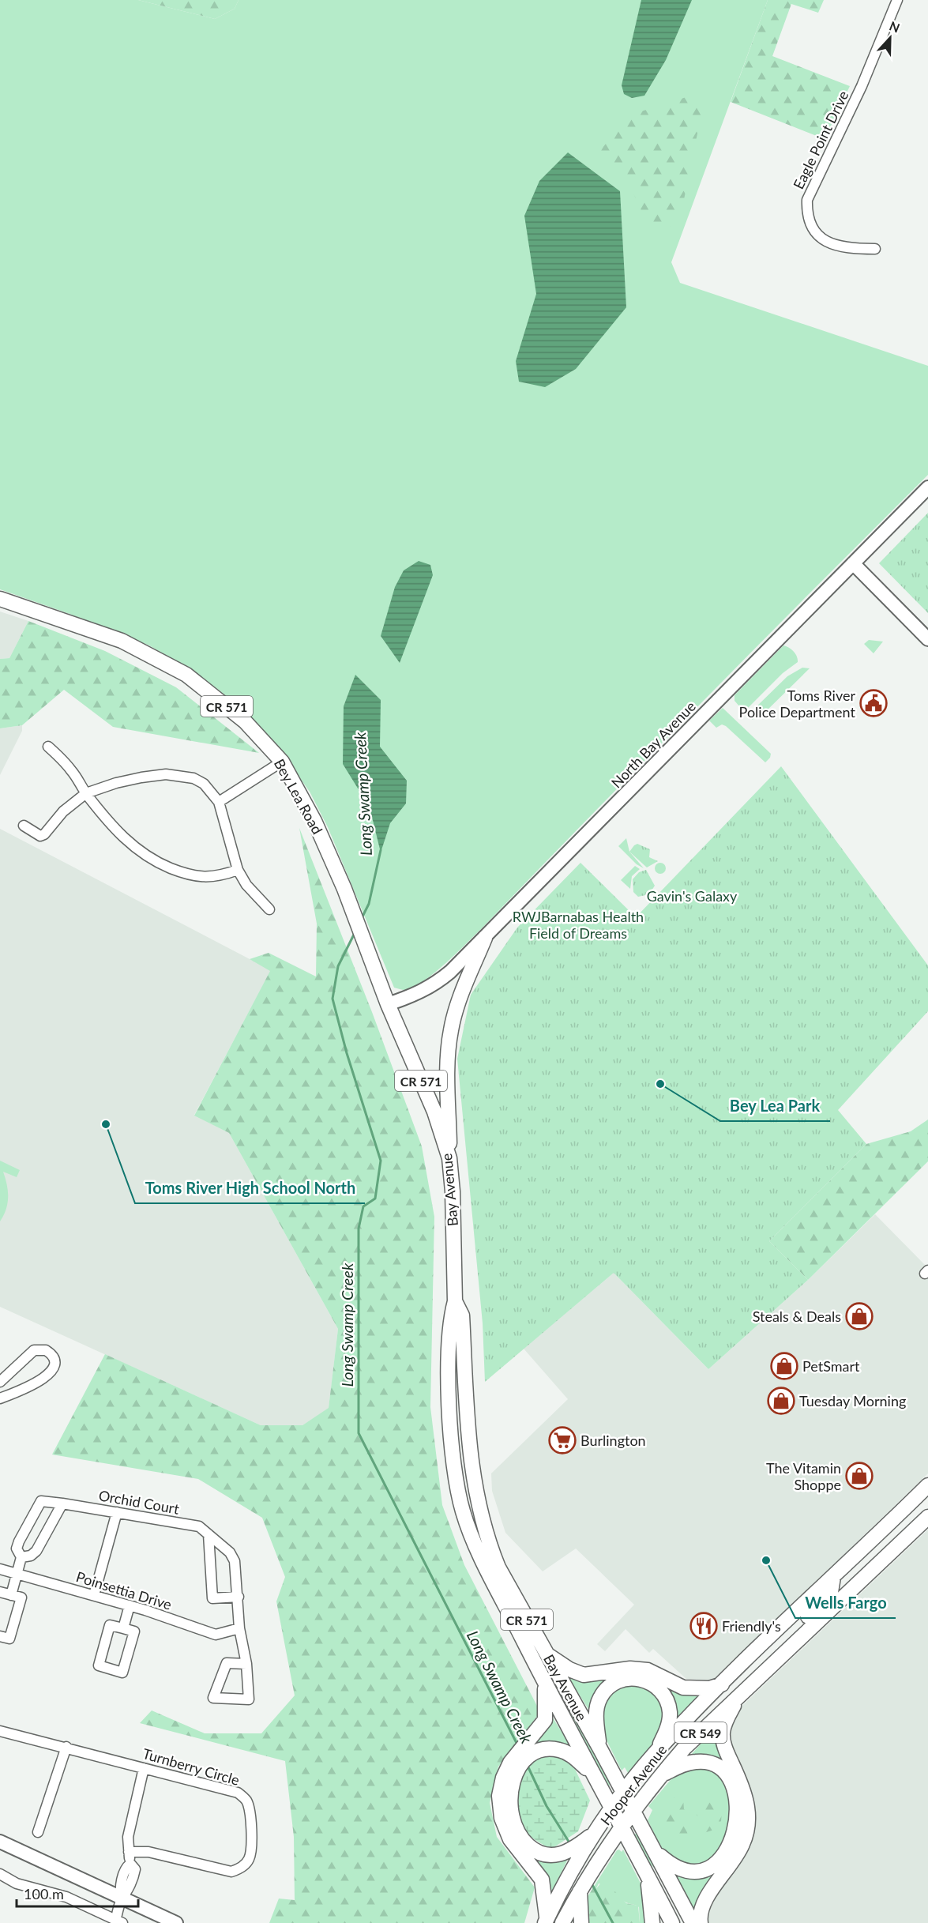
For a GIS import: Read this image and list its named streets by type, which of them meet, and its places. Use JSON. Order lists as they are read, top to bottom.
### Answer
{
  "streets": {
    "main road": [
      "CR 571",
      "Bey Lea Road",
      "Bay Avenue",
      "CR 549",
      "Hooper Avenue"
    ],
    "street": [
      "Eagle Point Drive",
      "North Bay Avenue",
      "Orchid Court",
      "Poinsettia Drive",
      "Turnberry Circle"
    ]
  },
  "crossings": [
    ["North Bay Avenue", "Bey Lea Road"],
    ["North Bay Avenue", "Bay Avenue"],
    ["Bey Lea Road", "Bay Avenue"],
    ["Bay Avenue", "Hooper Avenue"],
    ["Orchid Court", "Poinsettia Drive"]
  ],
  "water": ["Long Swamp Creek"],
  "parks": ["Gavin's Galaxy", "RWJBarnabas Health Field of Dreams"],
  "places": {
    "public building": ["Toms River Police Department"],
    "other": ["Bey Lea Park", "Toms River High School North", "Wells Fargo"],
    "shop": [
      "Steals & Deals",
      "PetSmart",
      "Tuesday Morning",
      "The Vitamin Shoppe"
    ],
    "supermarket": ["Burlington"],
    "restaurant": ["Friendly's"]
  },
  "scale_bar": "100 m",
  "north": "top"
}
